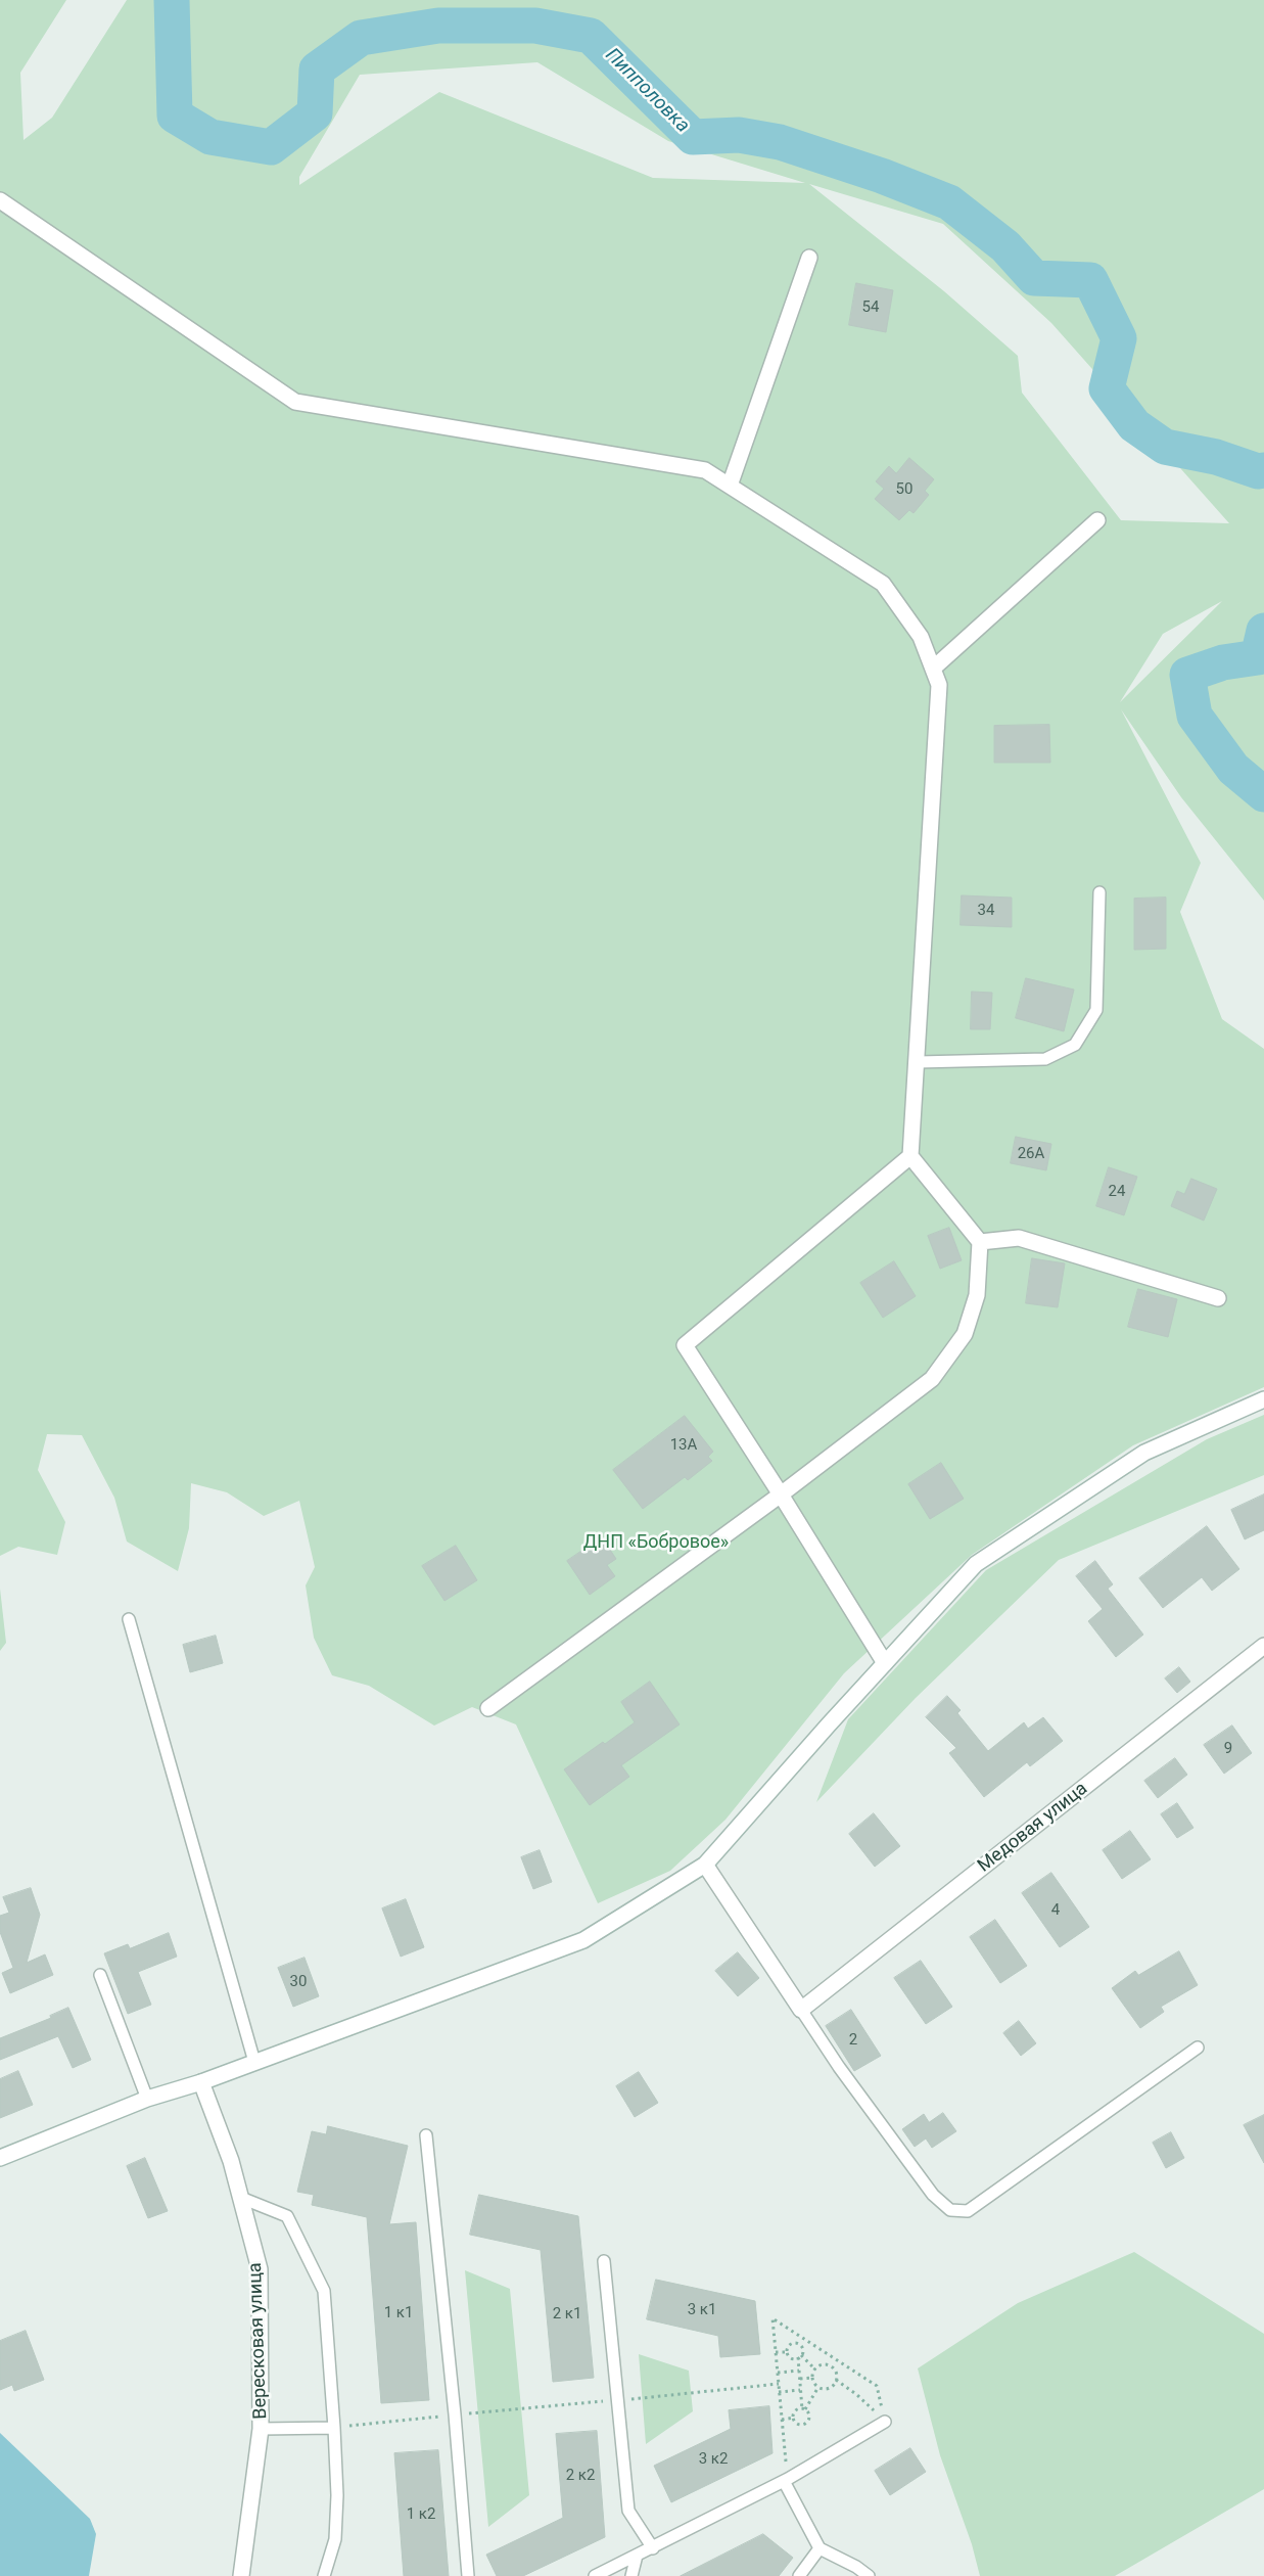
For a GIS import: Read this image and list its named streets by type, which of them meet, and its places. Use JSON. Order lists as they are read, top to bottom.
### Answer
{
  "streets": {
    "street": ["Медовая улица", "Вересковая улица"]
  },
  "water": ["Пипполовка"],
  "parks": ["ДНП «Бобровое»"],
  "house_numbers": [
    "54",
    "50",
    "34",
    "26А",
    "24",
    "13А",
    "9",
    "4",
    "30",
    "2",
    "3 к1",
    "1 к1",
    "2 к1",
    "3 к2",
    "2 к2",
    "1 к2"
  ]
}
